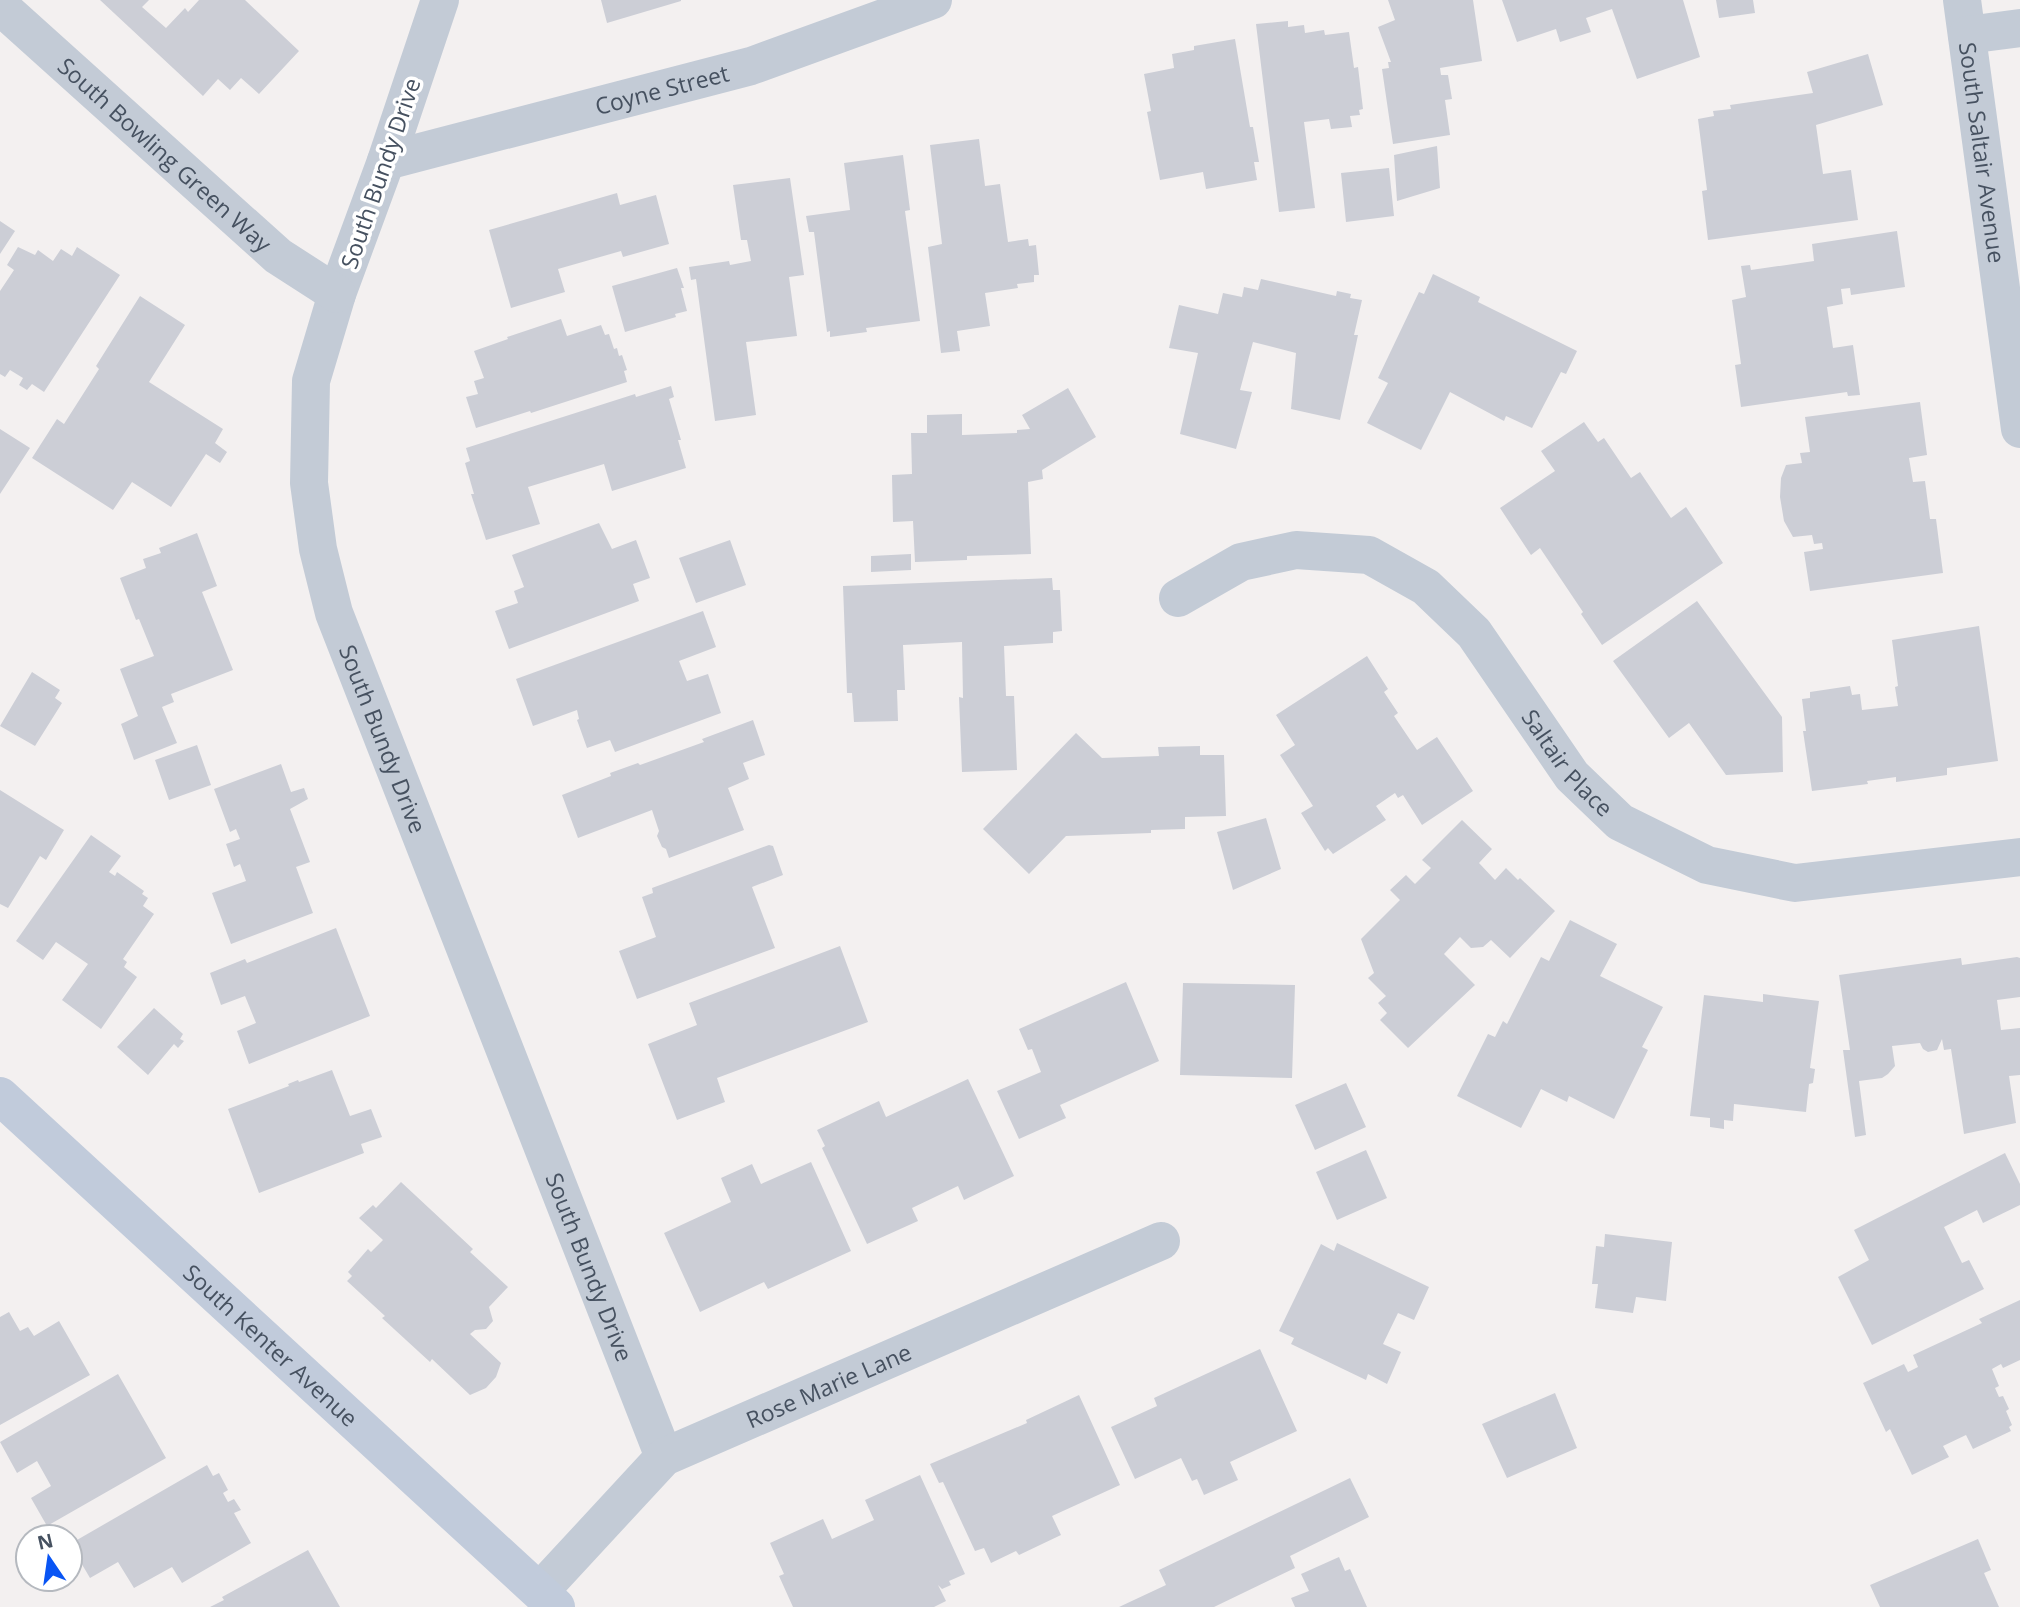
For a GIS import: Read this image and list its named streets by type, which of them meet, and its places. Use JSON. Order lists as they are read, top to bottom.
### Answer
{
  "streets": {
    "street": [
      "Coyne Street",
      "South Saltair Avenue",
      "South Bowling Green Way",
      "South Bundy Drive",
      "Saltair Place",
      "South Kenter Avenue",
      "Rose Marie Lane"
    ]
  },
  "crossings": [
    ["Coyne Street", "South Bundy Drive"],
    ["South Bowling Green Way", "South Bundy Drive"],
    ["South Bundy Drive", "Rose Marie Lane"],
    ["South Kenter Avenue", "Rose Marie Lane"]
  ],
  "north": "top"
}
